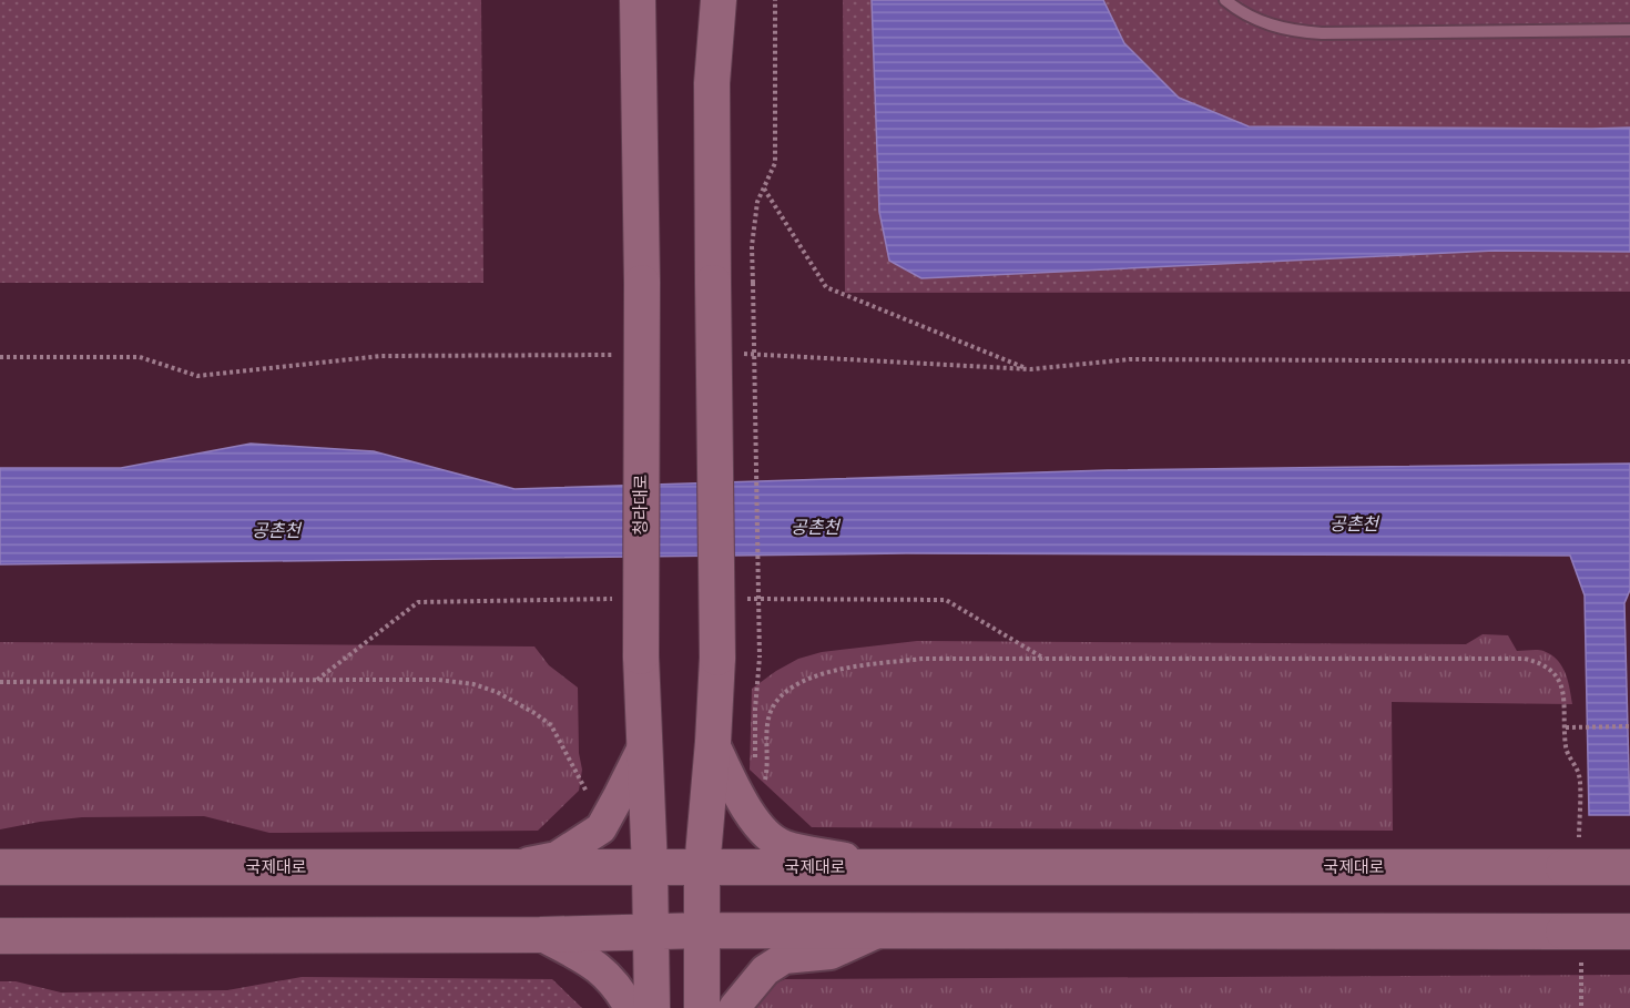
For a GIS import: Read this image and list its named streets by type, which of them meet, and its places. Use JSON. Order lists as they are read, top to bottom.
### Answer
{
  "streets": {
    "main road": ["청라대로", "국제대로"]
  },
  "crossings": [
    ["청라대로", "국제대로"]
  ],
  "water": ["공촌천"]
}
